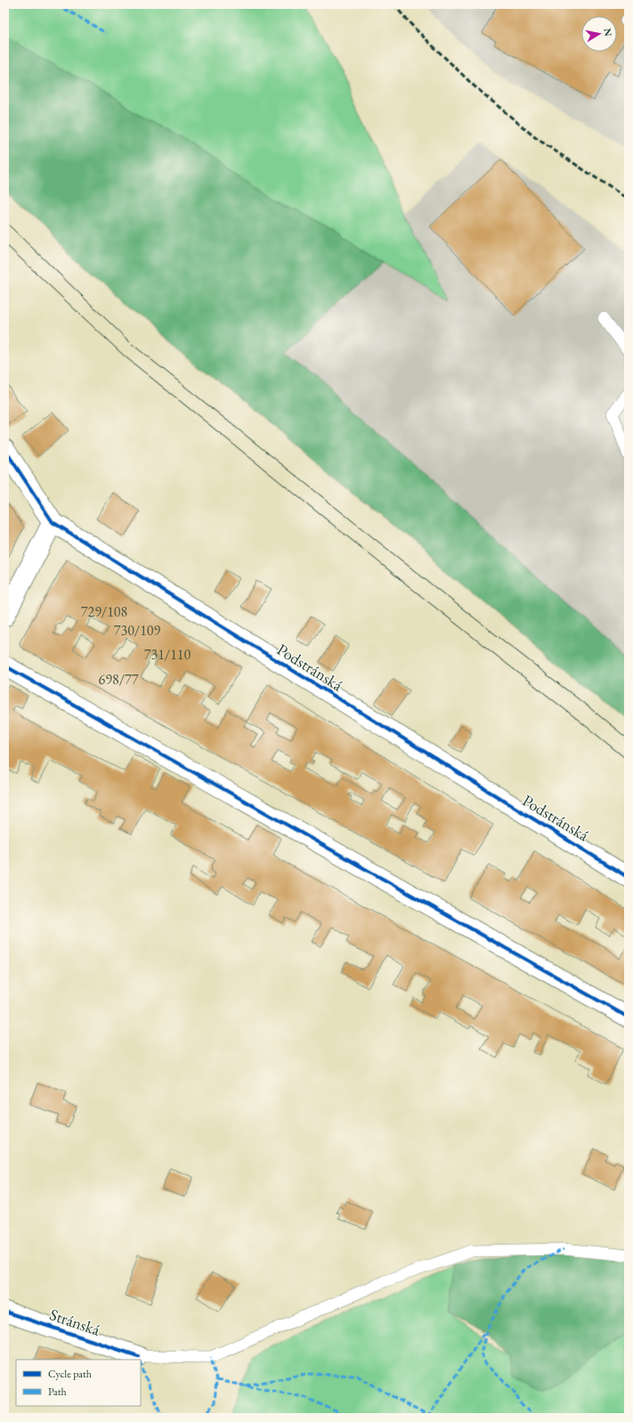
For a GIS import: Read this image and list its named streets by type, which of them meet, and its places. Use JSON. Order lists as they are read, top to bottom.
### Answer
{
  "streets": {
    "street": ["Podstránská", "Stránská"]
  },
  "house_numbers": [
    "729/108",
    "730/109",
    "731/110",
    "698/77"
  ],
  "legend": ["Cycle path", "Path"],
  "north": "right"
}
